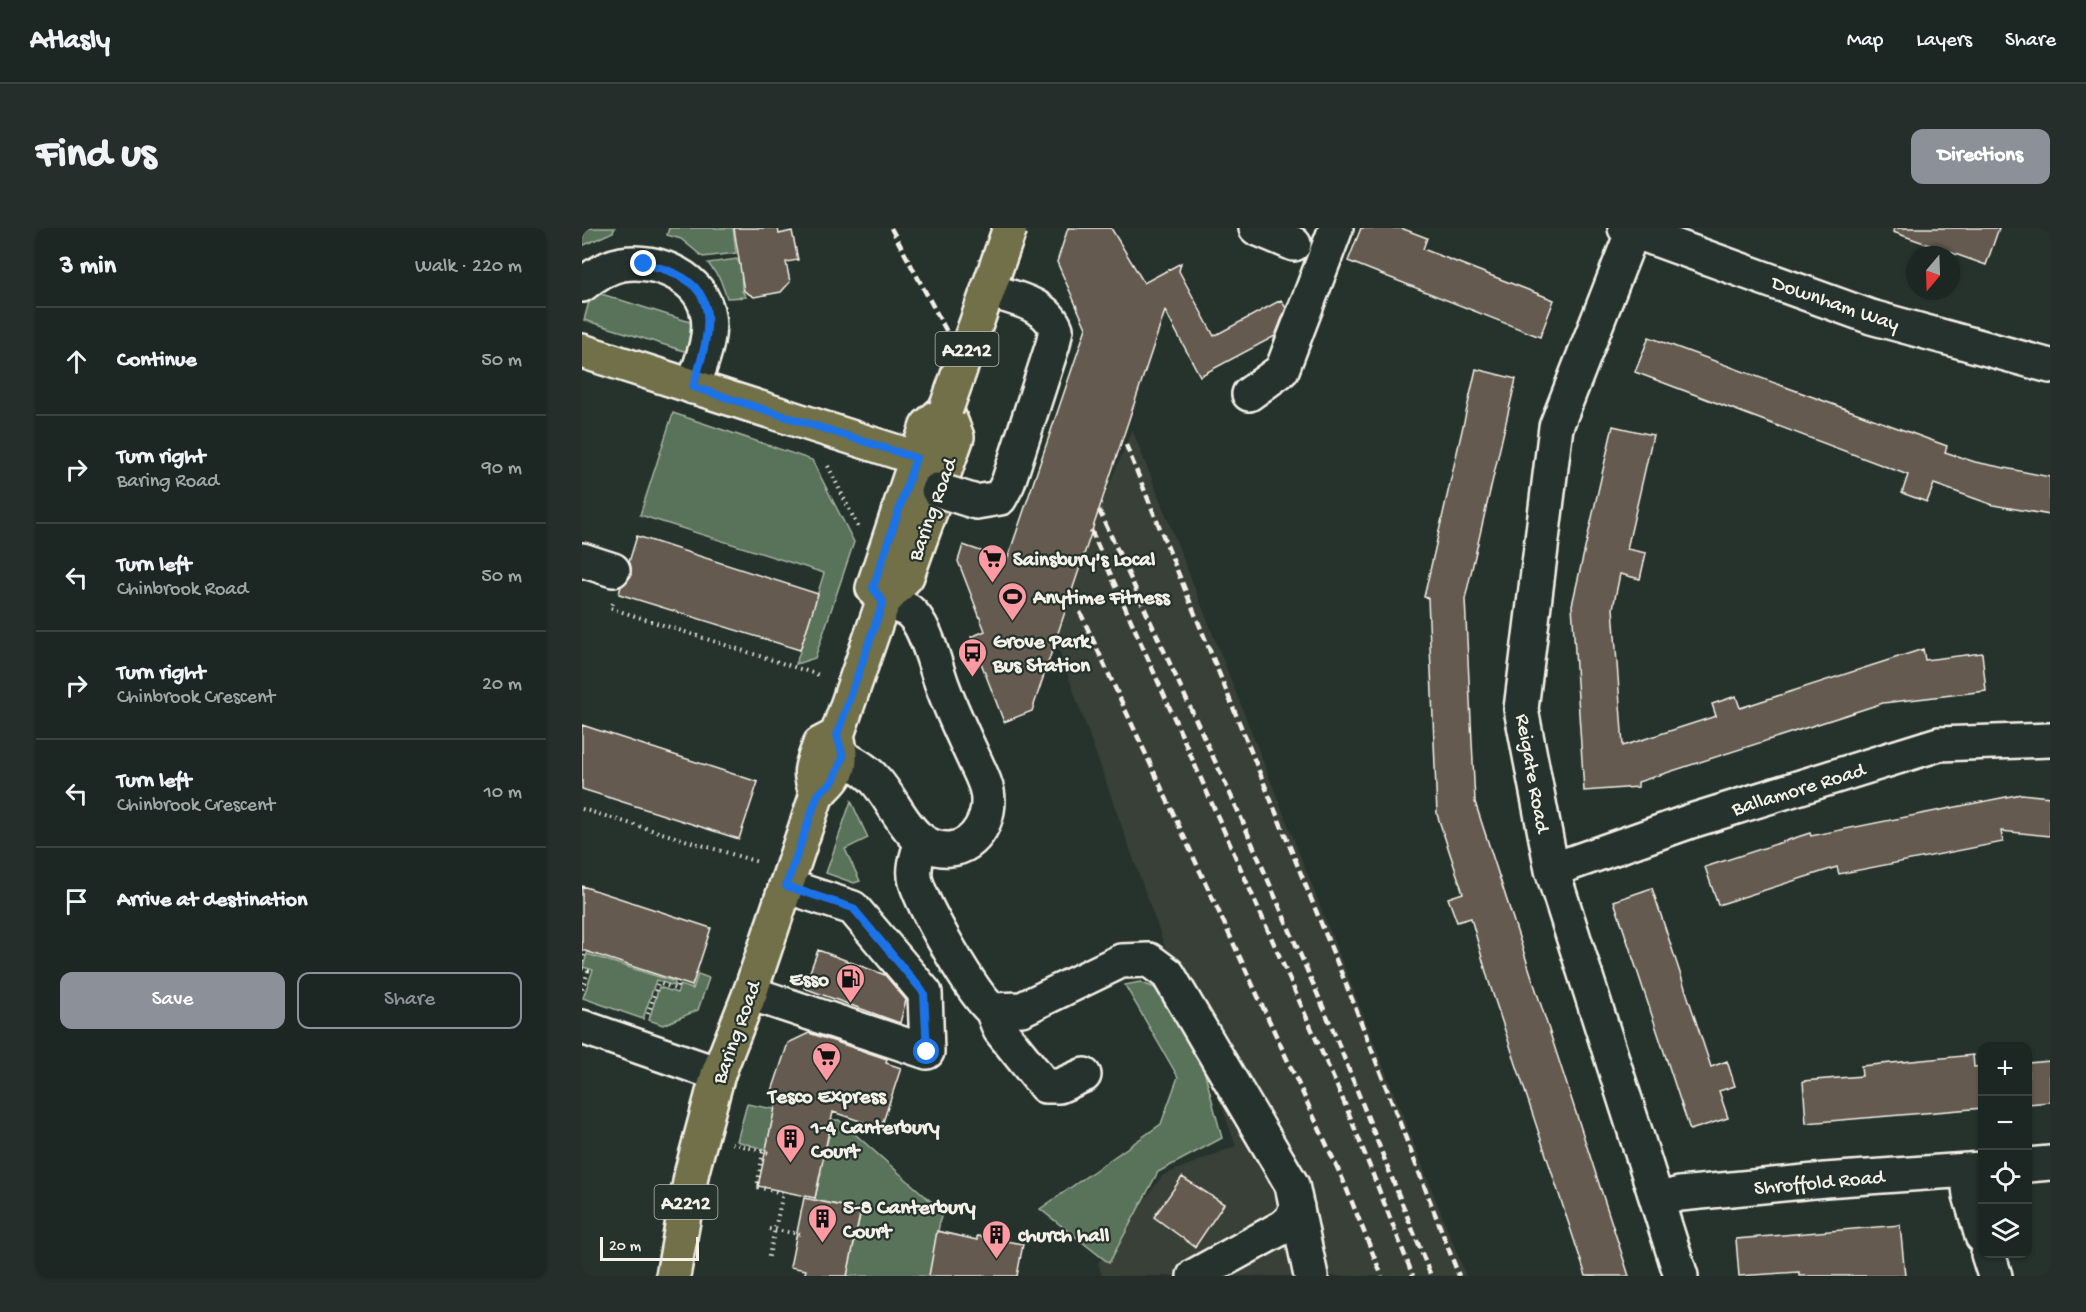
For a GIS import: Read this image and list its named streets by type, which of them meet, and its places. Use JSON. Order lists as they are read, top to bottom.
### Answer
{
  "streets": {
    "main road": ["A2212", "Baring Road"],
    "street": [
      "Downham Way",
      "Reigate Road",
      "Ballamore Road",
      "Shroffold Road"
    ]
  },
  "crossings": [
    ["Downham Way", "Reigate Road"],
    ["Reigate Road", "Ballamore Road"],
    ["Reigate Road", "Shroffold Road"]
  ],
  "places": {
    "supermarket": ["Sainsbury's Local", "Tesco Express"],
    "sports": ["Anytime Fitness"],
    "bus stop": ["Grove Park Bus Station"],
    "fuel station": ["Esso"],
    "building": ["1-4 Canterbury Court", "5-8 Canterbury Court", "church hall"]
  },
  "scale_bar": "20 m",
  "north": "bottom",
  "page": {
    "header": "Atlasly",
    "nav": ["Map", "Layers", "Share"],
    "buttons": [
      "Directions",
      ["Save", "Share"]
    ],
    "title": "Find us",
    "heading": ["3 min", "Walk · 220 m"],
    "list": [
      ["Continue", "50 m"],
      ["Turn right", "Baring Road", "90 m"],
      ["Turn left", "Chinbrook Road", "50 m"],
      ["Turn right", "Chinbrook Crescent", "20 m"],
      ["Turn left", "Chinbrook Crescent", "10 m"],
      "Arrive at destination"
    ],
    "map_buttons": ["+", "−"],
    "scale": "20 m"
  }
}
